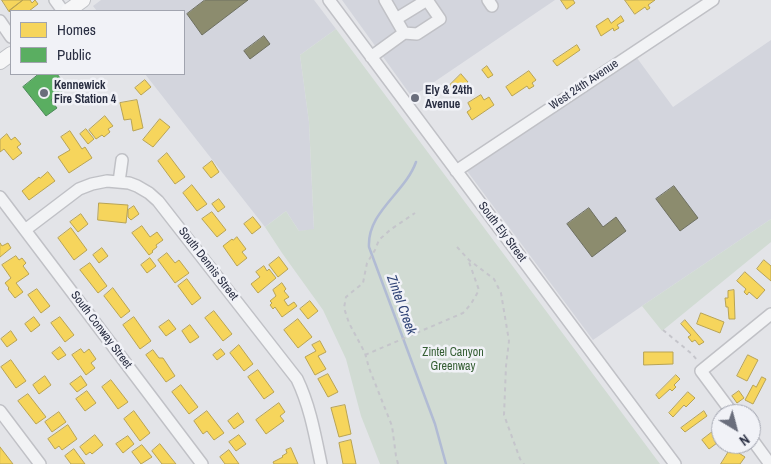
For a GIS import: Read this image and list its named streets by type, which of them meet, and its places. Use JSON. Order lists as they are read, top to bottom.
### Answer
{
  "streets": {
    "street": [
      "West 24th Avenue",
      "South Ely Street",
      "South Dennis Street",
      "South Conway Street"
    ]
  },
  "crossings": [
    ["West 24th Avenue", "South Ely Street"],
    ["South Dennis Street", "South Conway Street"]
  ],
  "water": ["Zintel Creek"],
  "parks": ["Zintel Canyon Greenway"],
  "places": ["Kennewick Fire Station 4", "Ely & 24th Avenue"],
  "legend": ["Homes", "Public"],
  "north": "bottom right"
}
